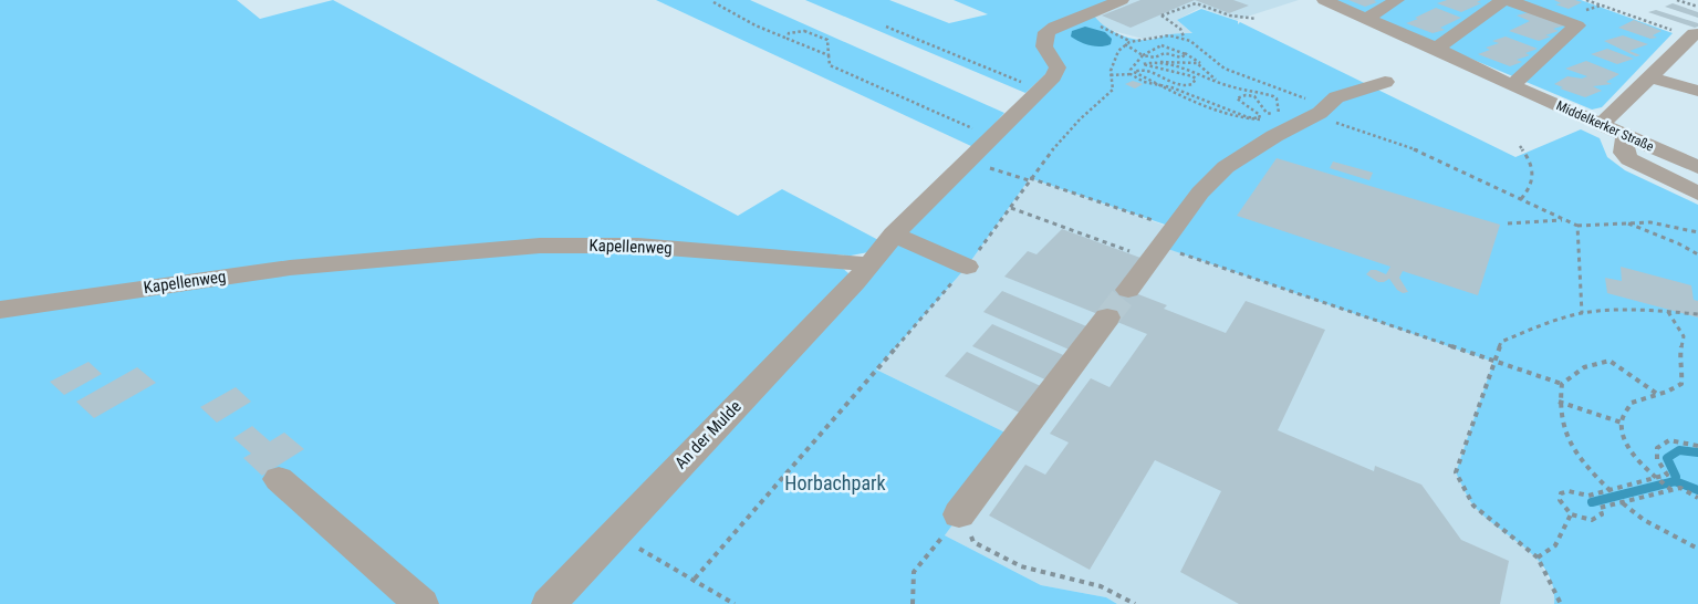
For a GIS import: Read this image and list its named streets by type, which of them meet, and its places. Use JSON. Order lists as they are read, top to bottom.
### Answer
{
  "streets": {
    "street": ["Middelkerker Straße", "Kapellenweg", "An der Mulde"]
  },
  "crossings": [
    ["Kapellenweg", "An der Mulde"]
  ],
  "parks": ["Horbachpark"]
}
